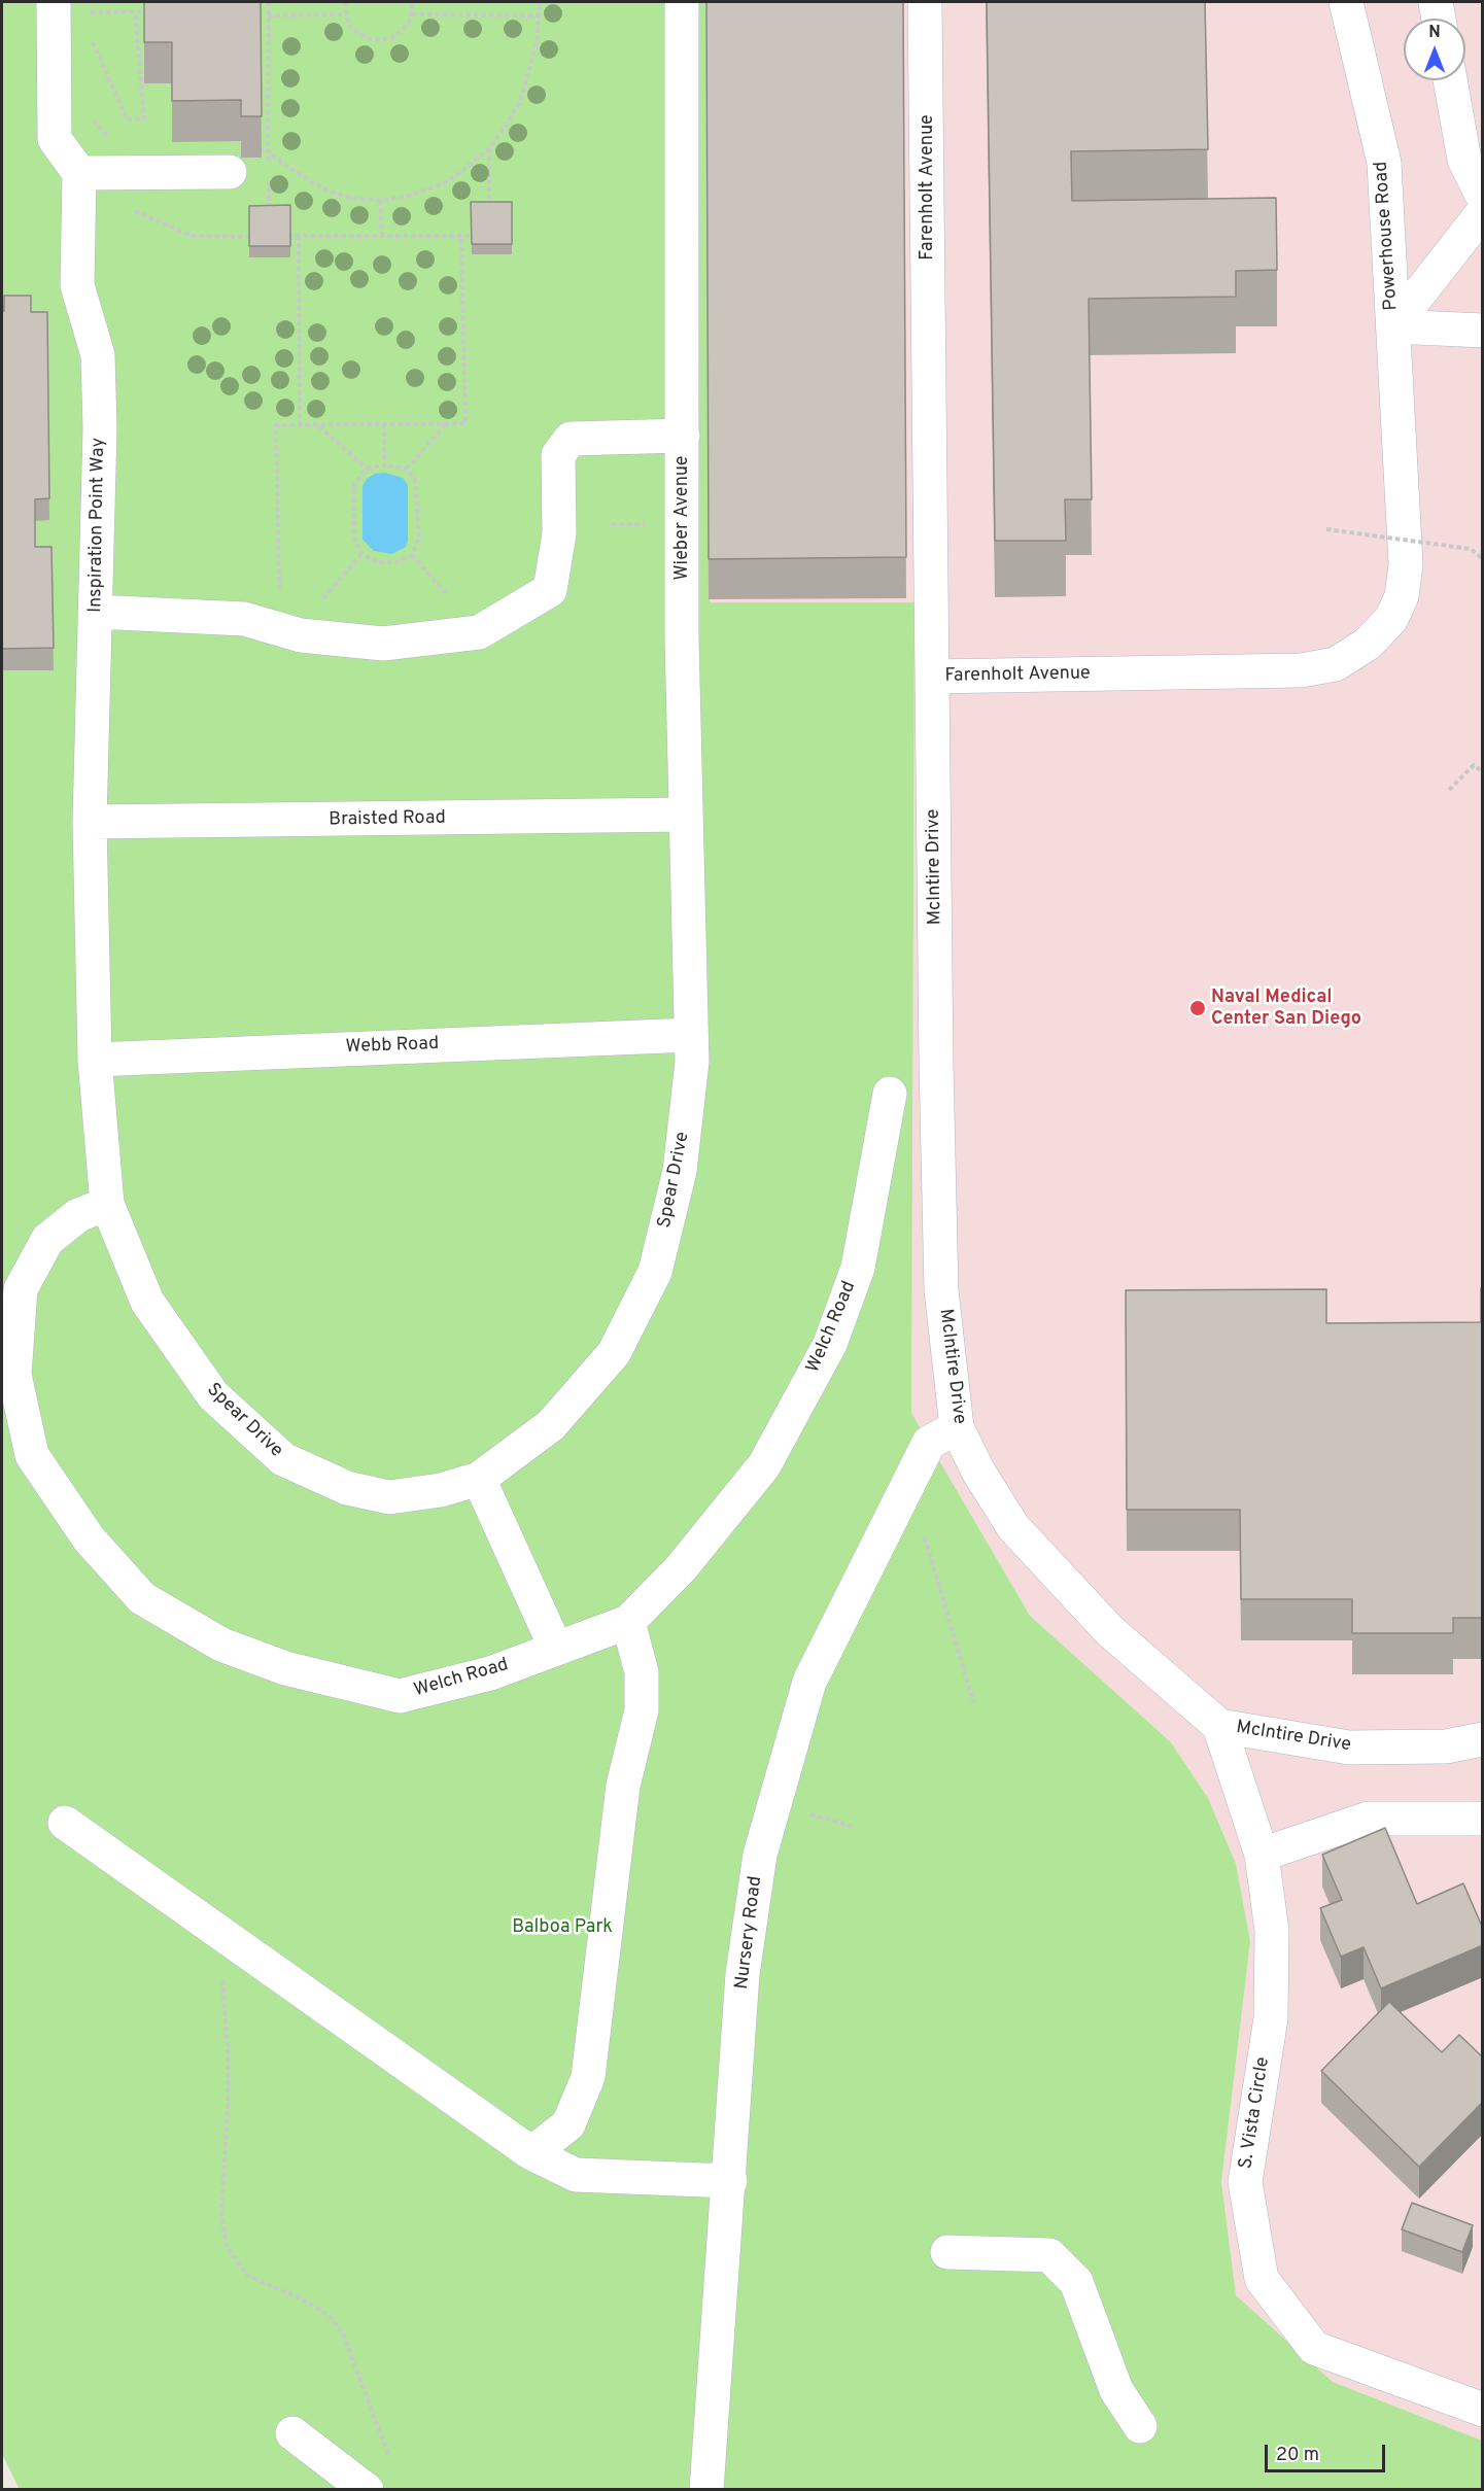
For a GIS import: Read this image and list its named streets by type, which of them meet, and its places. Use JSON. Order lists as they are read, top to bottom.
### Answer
{
  "streets": {
    "street": [
      "Farenholt Avenue",
      "Powerhouse Road",
      "Wieber Avenue",
      "Inspiration Point Way",
      "Braisted Road",
      "McIntire Drive",
      "Webb Road",
      "Spear Drive",
      "Welch Road",
      "Nursery Road",
      "S. Vista Circle"
    ]
  },
  "crossings": [
    ["Farenholt Avenue", "Powerhouse Road"],
    ["Farenholt Avenue", "McIntire Drive"],
    ["Wieber Avenue", "Braisted Road"],
    ["Wieber Avenue", "Webb Road"],
    ["Wieber Avenue", "Spear Drive"],
    ["Inspiration Point Way", "Braisted Road"],
    ["Inspiration Point Way", "Webb Road"],
    ["Inspiration Point Way", "Spear Drive"],
    ["McIntire Drive", "Nursery Road"],
    ["McIntire Drive", "S. Vista Circle"],
    ["Webb Road", "Spear Drive"],
    ["Spear Drive", "Welch Road"]
  ],
  "parks": ["Balboa Park"],
  "places": ["Naval Medical Center San Diego"],
  "scale_bar": "20 m",
  "north": "top"
}
